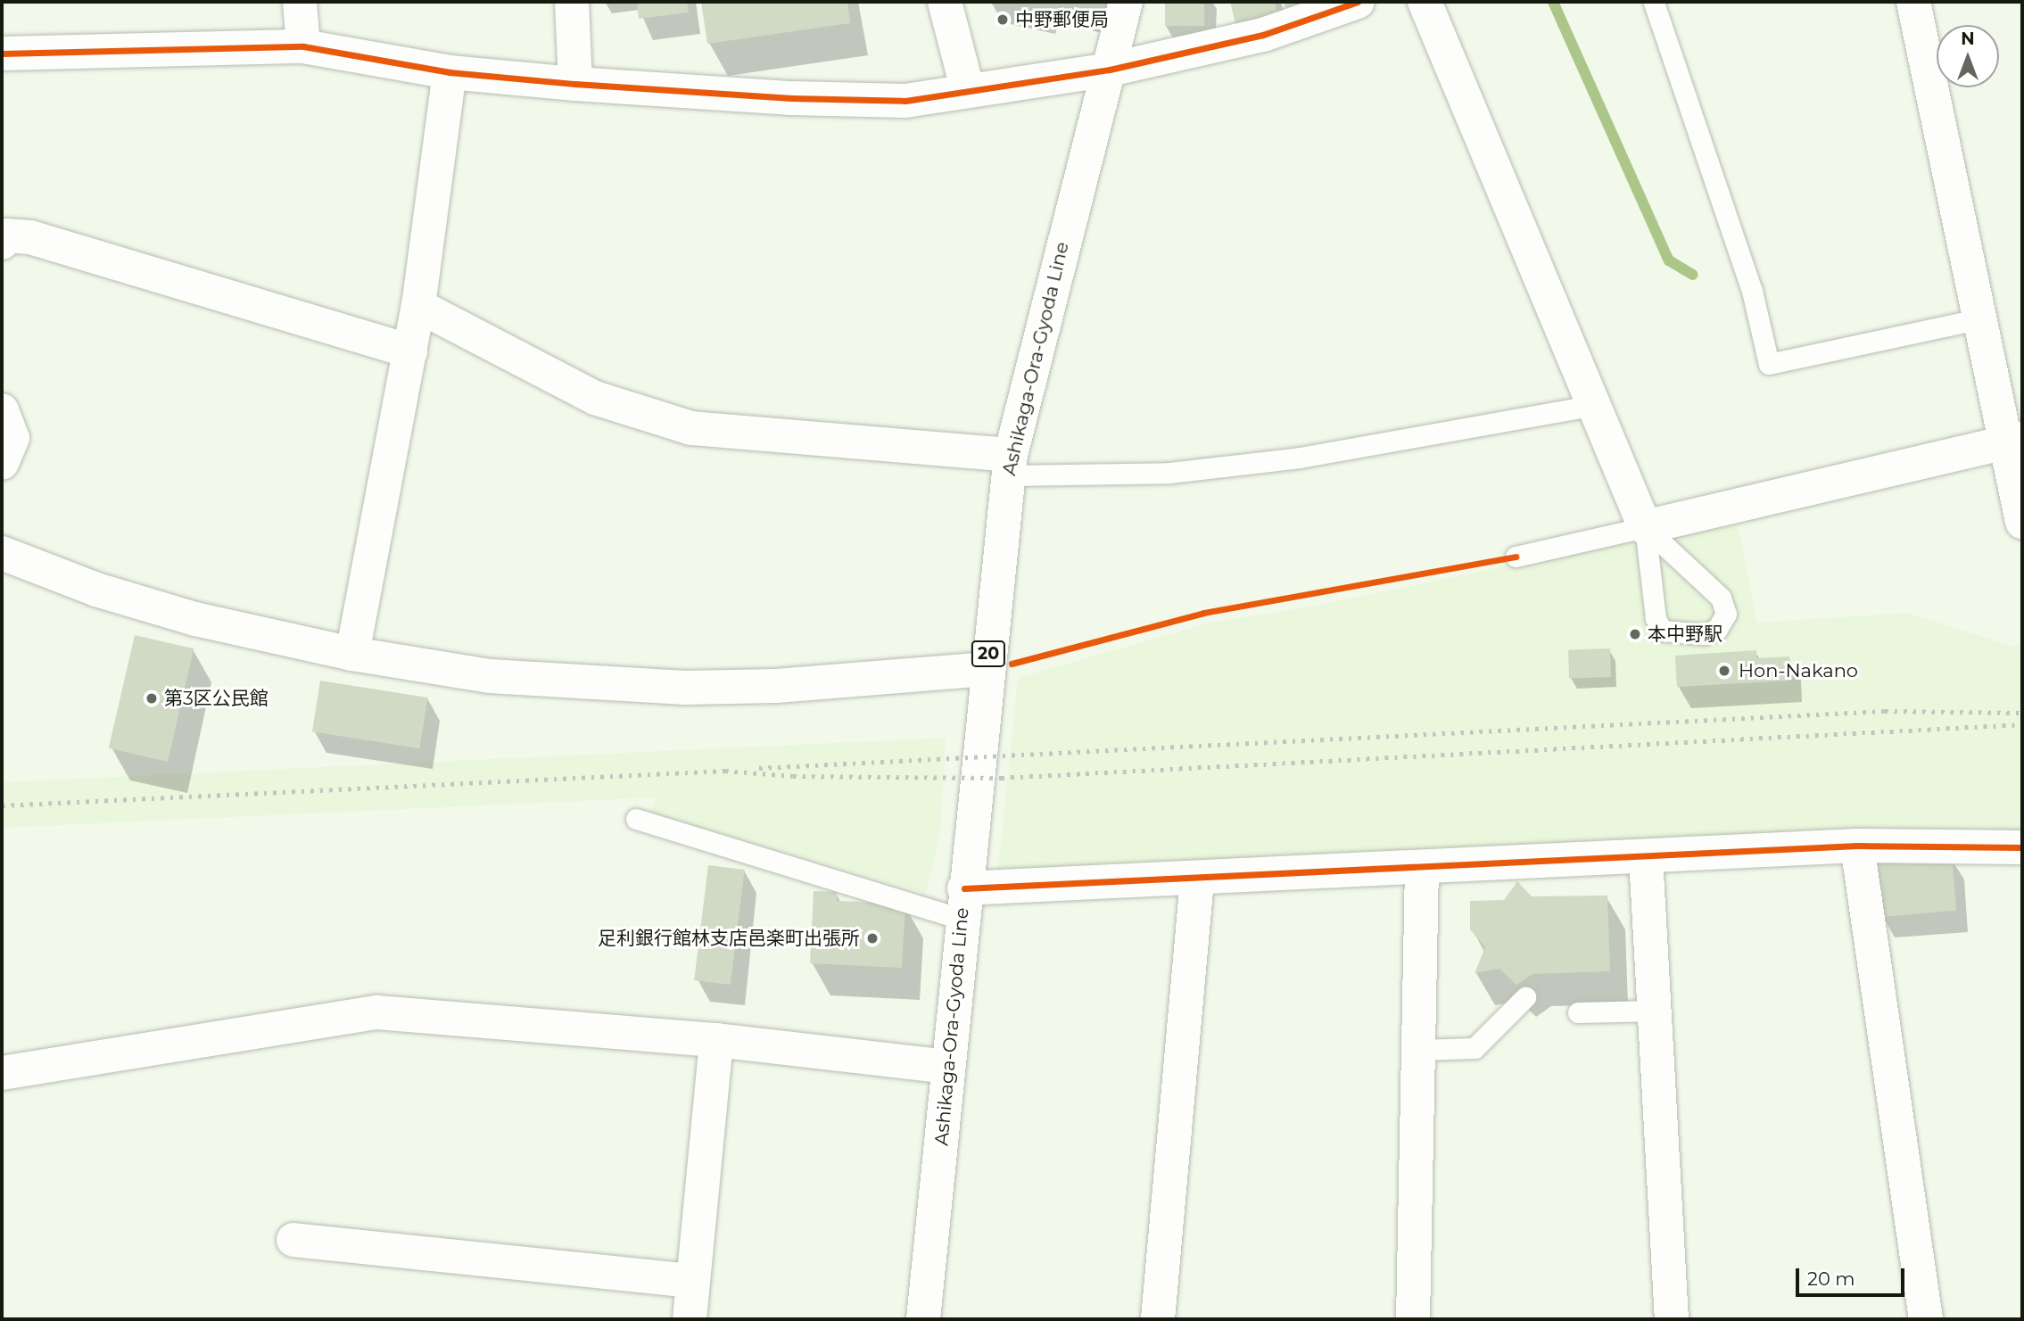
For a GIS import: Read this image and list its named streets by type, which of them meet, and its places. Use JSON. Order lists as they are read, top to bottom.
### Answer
{
  "streets": {
    "street": ["Ashikaga-Ora-Gyoda Line", "20"]
  },
  "places": [
    "中野郵便局",
    "本中野駅",
    "Hon-Nakano",
    "第3区公民館",
    "足利銀行館林支店邑楽町出張所"
  ],
  "scale_bar": "20 m",
  "north": "top"
}
